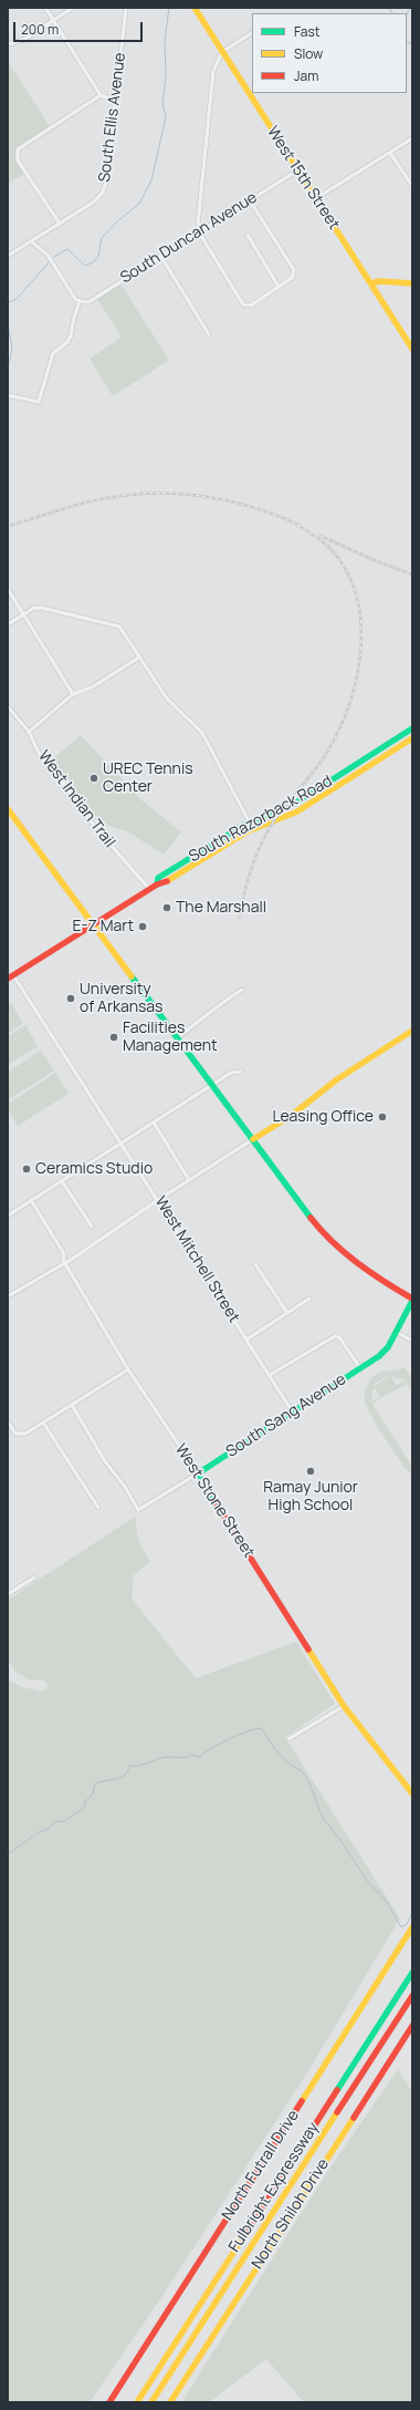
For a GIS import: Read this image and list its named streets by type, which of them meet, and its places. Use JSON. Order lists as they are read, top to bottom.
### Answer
{
  "streets": {
    "main road": [
      "West 15th Street",
      "South Razorback Road",
      "South Sang Avenue",
      "West Stone Street",
      "North Futrall Drive",
      "Fulbright Expressway",
      "North Shiloh Drive"
    ],
    "street": [
      "South Ellis Avenue",
      "South Duncan Avenue",
      "West Indian Trail",
      "West Mitchell Street"
    ]
  },
  "crossings": [
    ["West 15th Street", "South Duncan Avenue"],
    ["West Indian Trail", "South Razorback Road"],
    ["South Razorback Road", "West Mitchell Street"],
    ["West Mitchell Street", "South Sang Avenue"],
    ["South Sang Avenue", "West Stone Street"]
  ],
  "places": [
    "UREC Tennis Center",
    "The Marshall",
    "E-Z Mart",
    "University of Arkansas",
    "Facilities Management",
    "Leasing Office",
    "Ceramics Studio",
    "Ramay Junior High School"
  ],
  "legend": ["Fast", "Slow", "Jam"],
  "scale_bar": "200 m"
}
